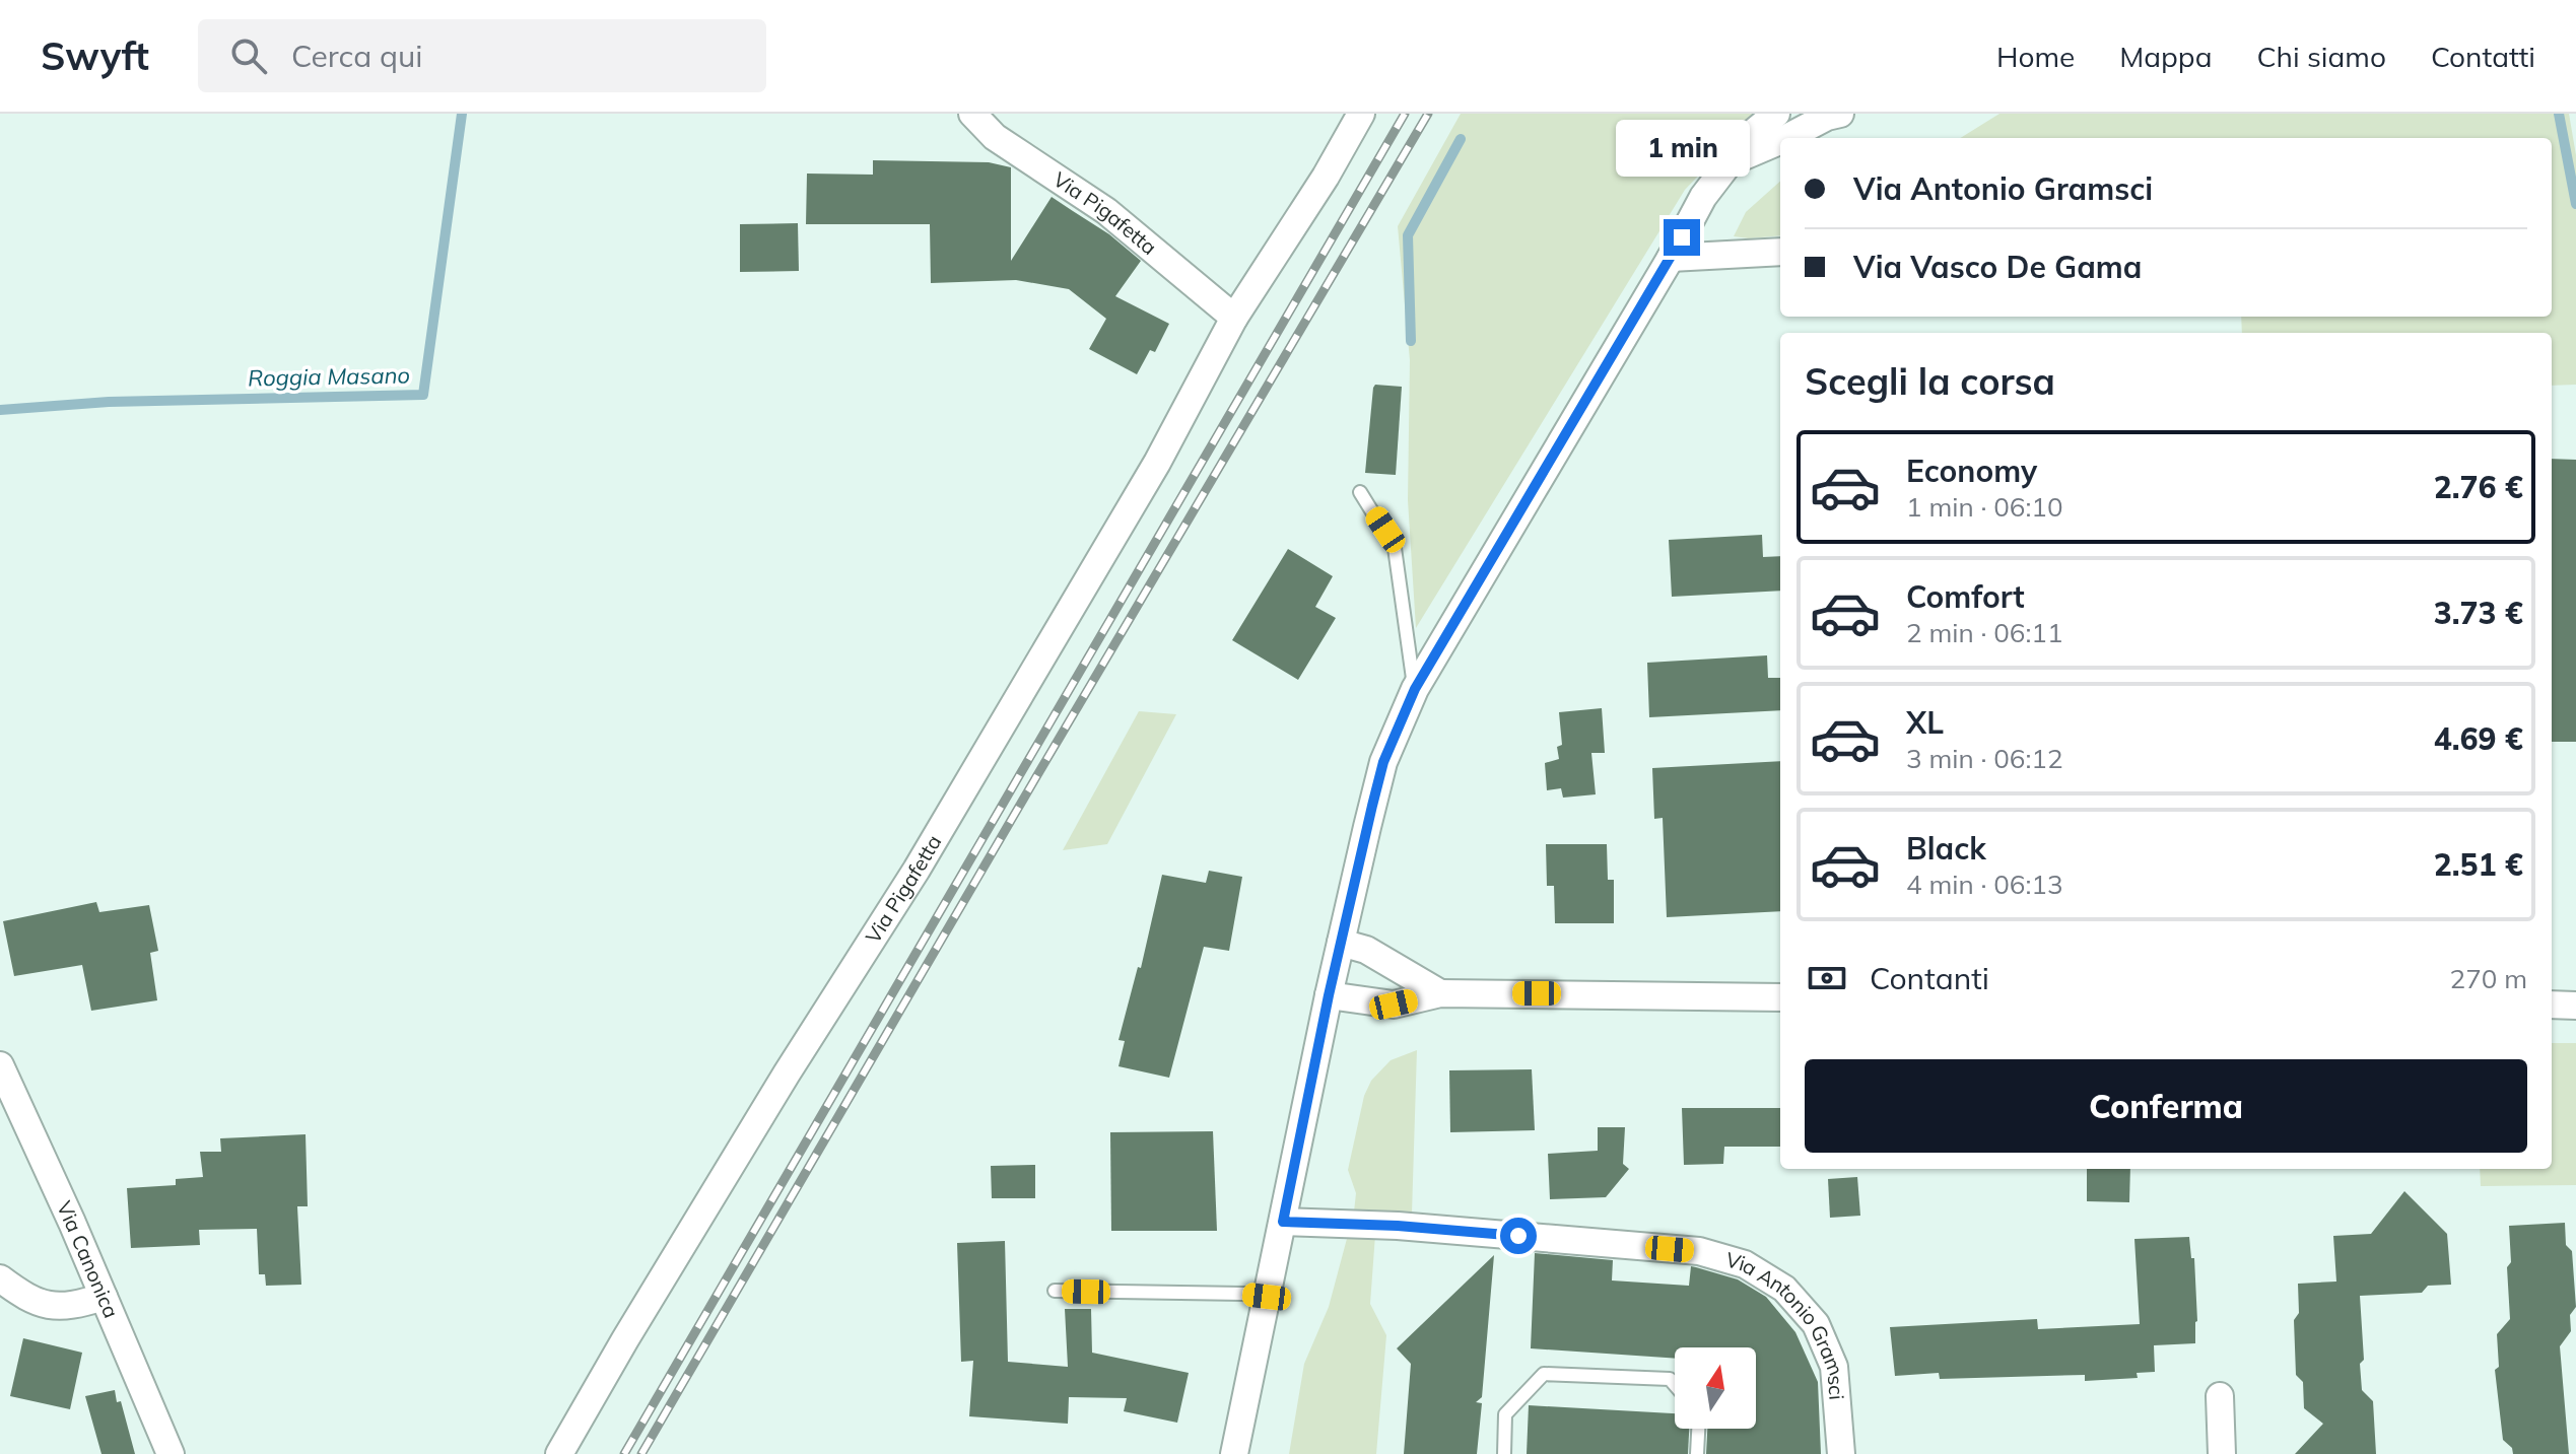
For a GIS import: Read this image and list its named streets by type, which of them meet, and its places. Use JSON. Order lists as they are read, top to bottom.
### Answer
{
  "streets": {
    "street": ["Via Pigafetta", "Via Canonica", "Via Antonio Gramsci"]
  },
  "water": ["Roggia Masano"],
  "north": "top",
  "page": {
    "header": "Swyft",
    "search": "Cerca qui",
    "nav": [
      "Home",
      "Mappa",
      "Chi siamo",
      "Contatti"
    ],
    "bubble": "1 min",
    "banner": ["Via Antonio Gramsci", "Via Vasco De Gama"],
    "heading": "Scegli la corsa",
    "list": [
      {
        "name": "Economy",
        "note": "1 min · 06:10",
        "value": "2.76 €"
      },
      {
        "name": "Comfort",
        "note": "2 min · 06:11",
        "value": "3.73 €"
      },
      {
        "name": "XL",
        "note": "3 min · 06:12",
        "value": "4.69 €"
      },
      {
        "name": "Black",
        "note": "4 min · 06:13",
        "value": "2.51 €"
      }
    ],
    "pay": ["Contanti", "270 m"],
    "buttons": "Conferma"
  }
}
